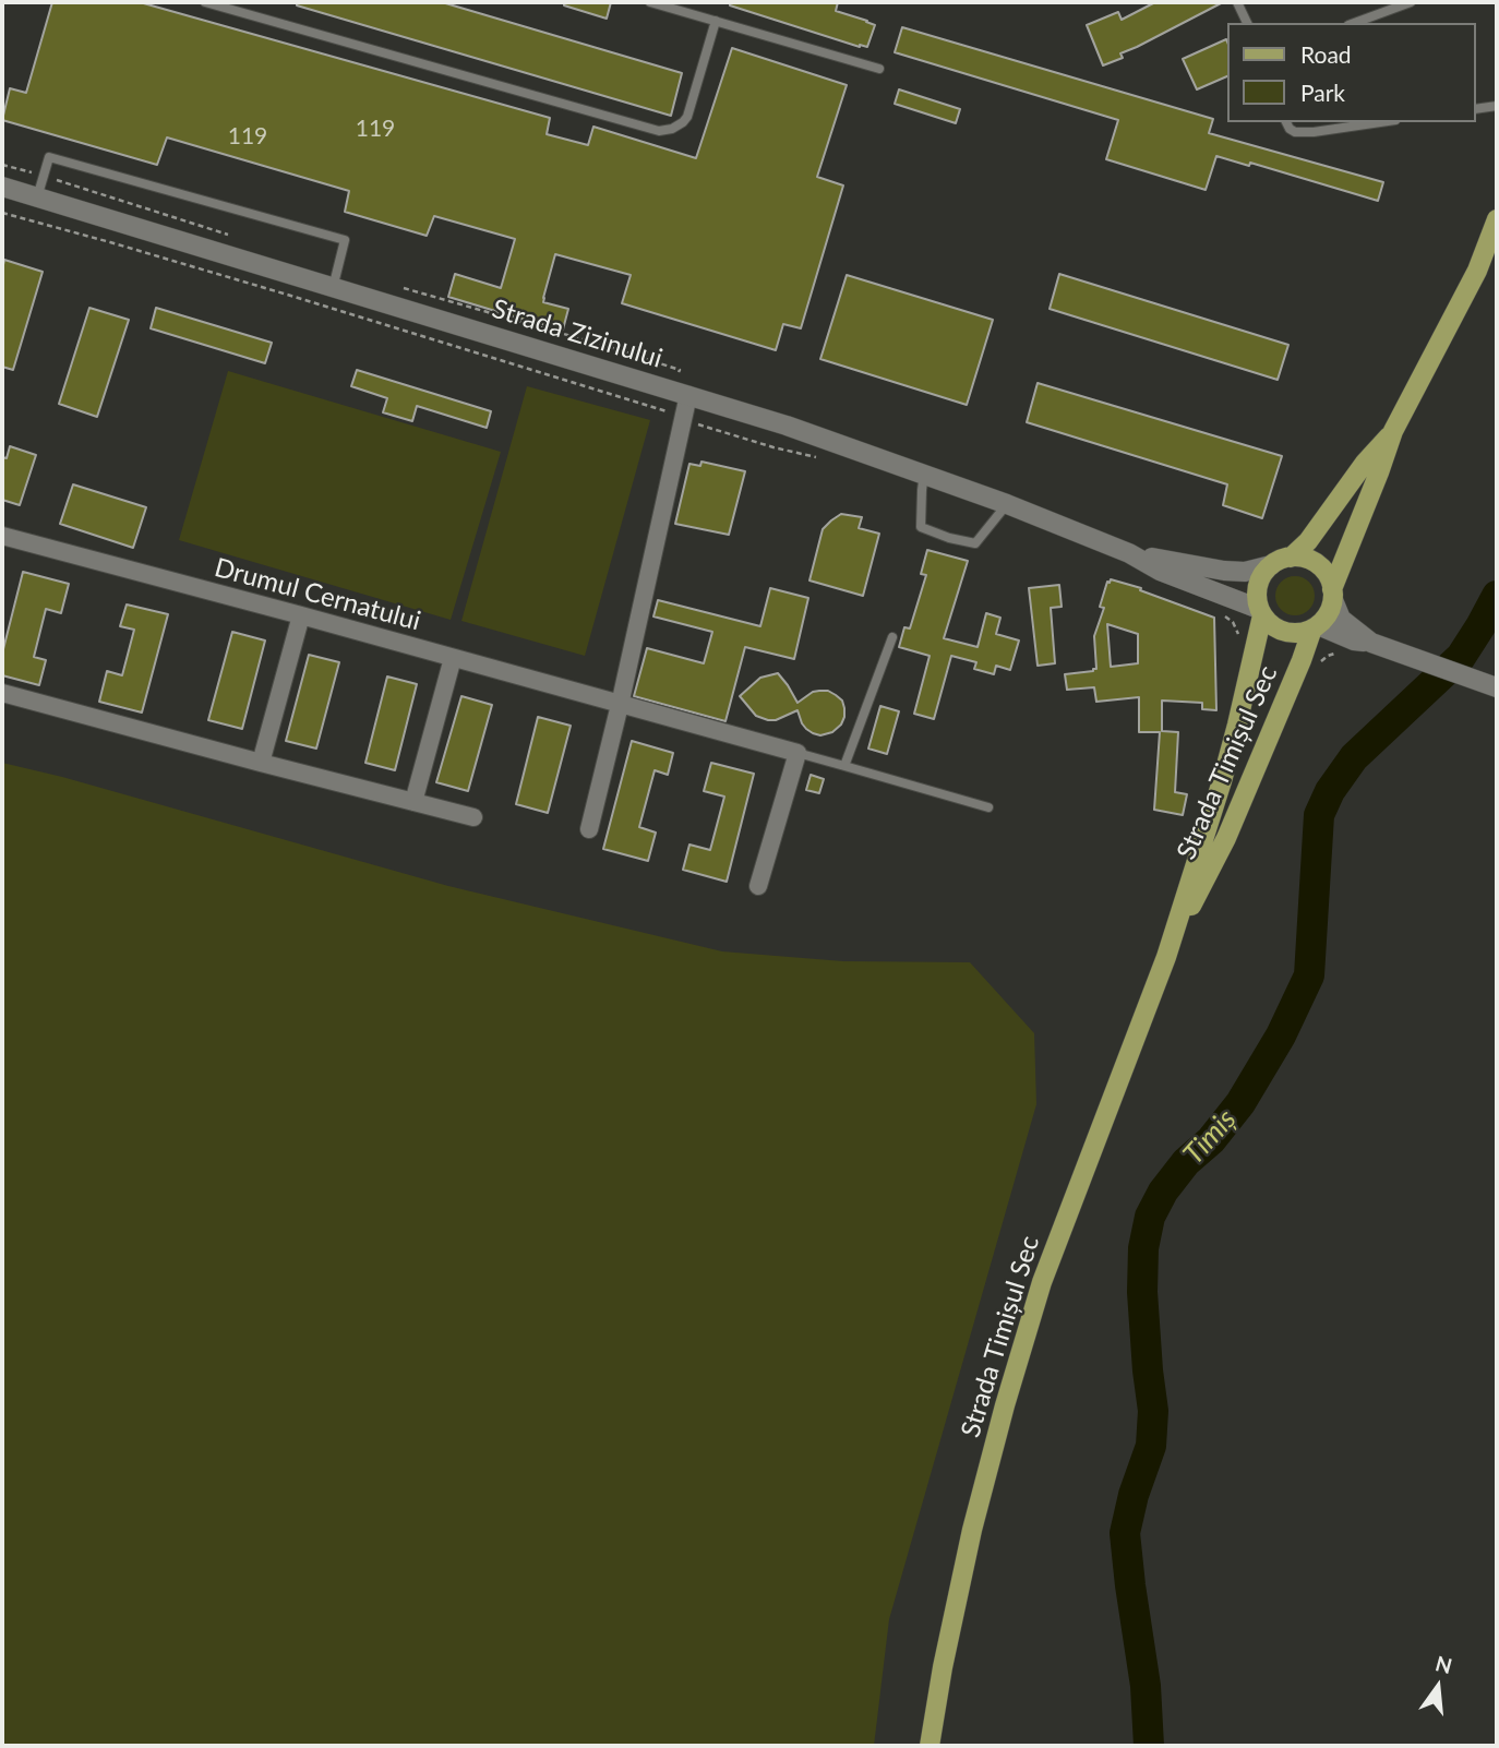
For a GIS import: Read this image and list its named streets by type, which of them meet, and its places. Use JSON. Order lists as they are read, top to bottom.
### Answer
{
  "streets": {
    "main road": ["Strada Zizinului", "Strada Timișul Sec"],
    "street": ["Drumul Cernatului"]
  },
  "crossings": [
    ["Strada Zizinului", "Strada Timișul Sec"]
  ],
  "water": ["Timiș"],
  "house_numbers": ["119", "119"],
  "legend": ["Road", "Park"],
  "north": "top"
}
